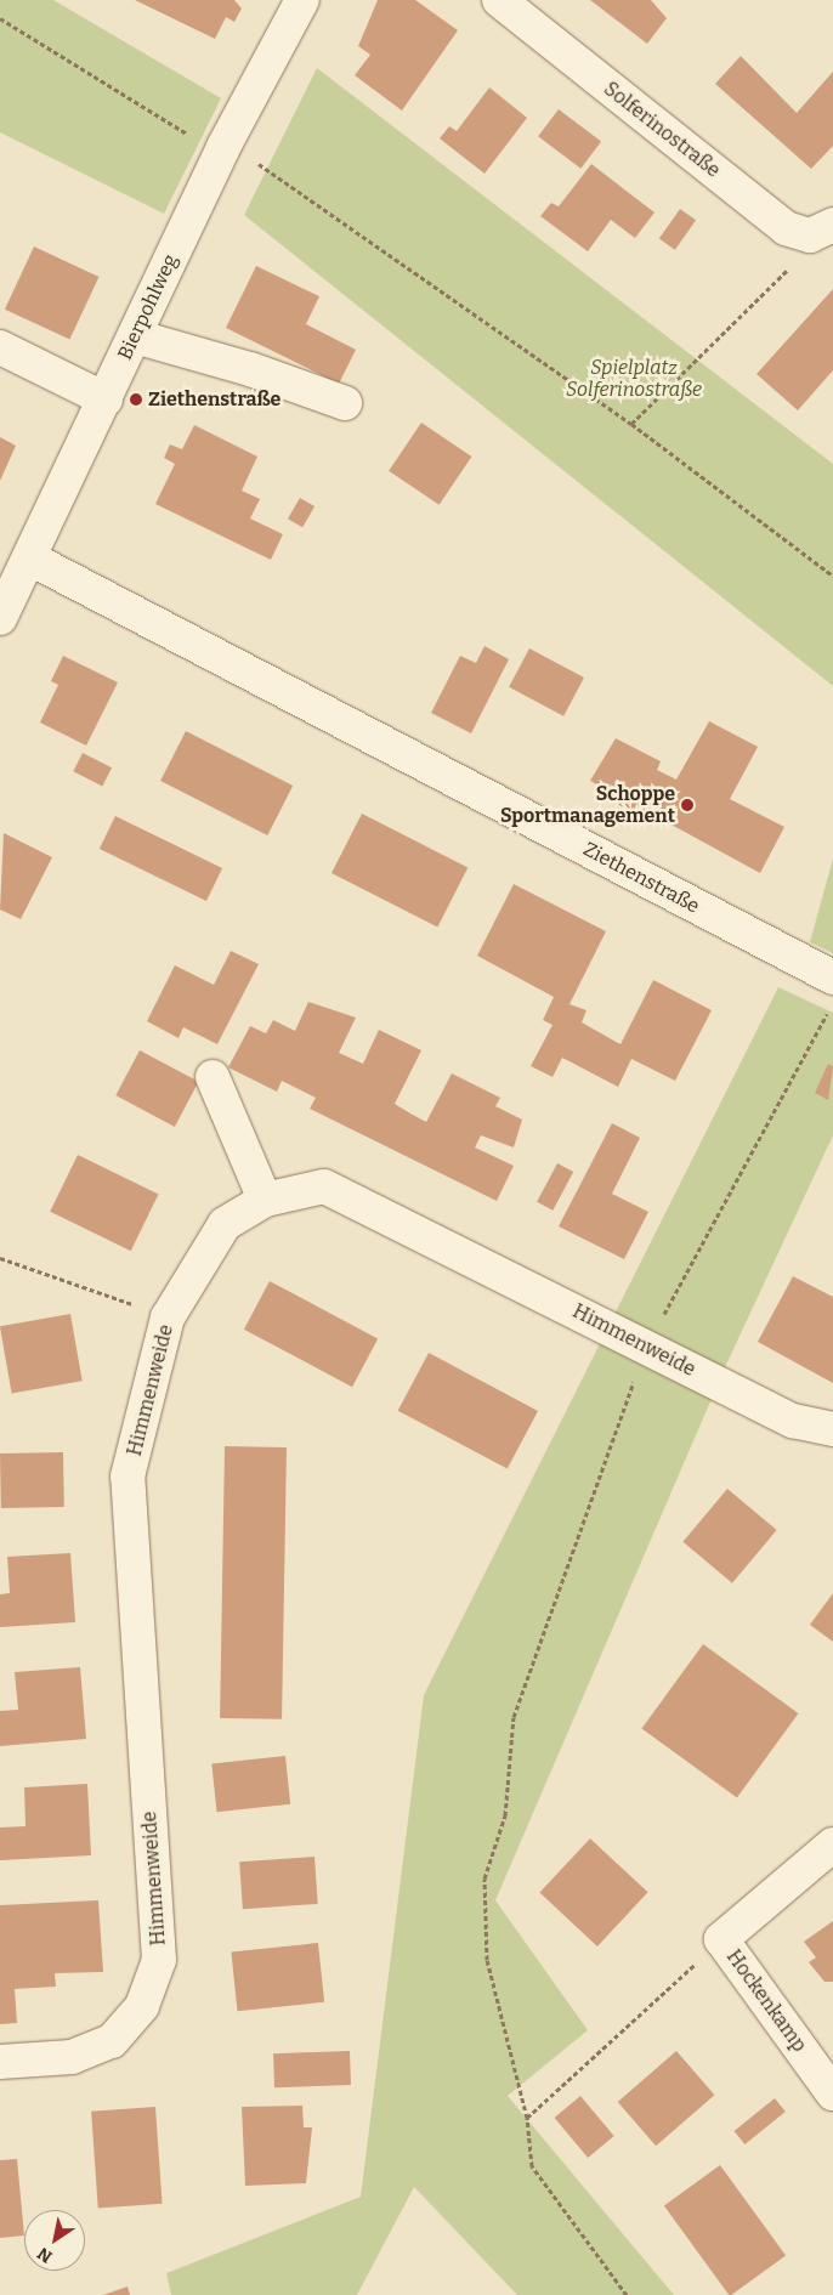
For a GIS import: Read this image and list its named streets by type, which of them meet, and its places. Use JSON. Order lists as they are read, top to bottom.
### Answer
{
  "streets": {
    "street": [
      "Solferinostraße",
      "Bierpohlweg",
      "Ziethenstraße",
      "Himmenweide",
      "Hockenkamp"
    ]
  },
  "crossings": [
    ["Bierpohlweg", "Ziethenstraße"]
  ],
  "parks": ["Spielplatz Solferinostraße"],
  "places": ["Ziethenstraße", "Schoppe Sportmanagement"],
  "north": "bottom left"
}
